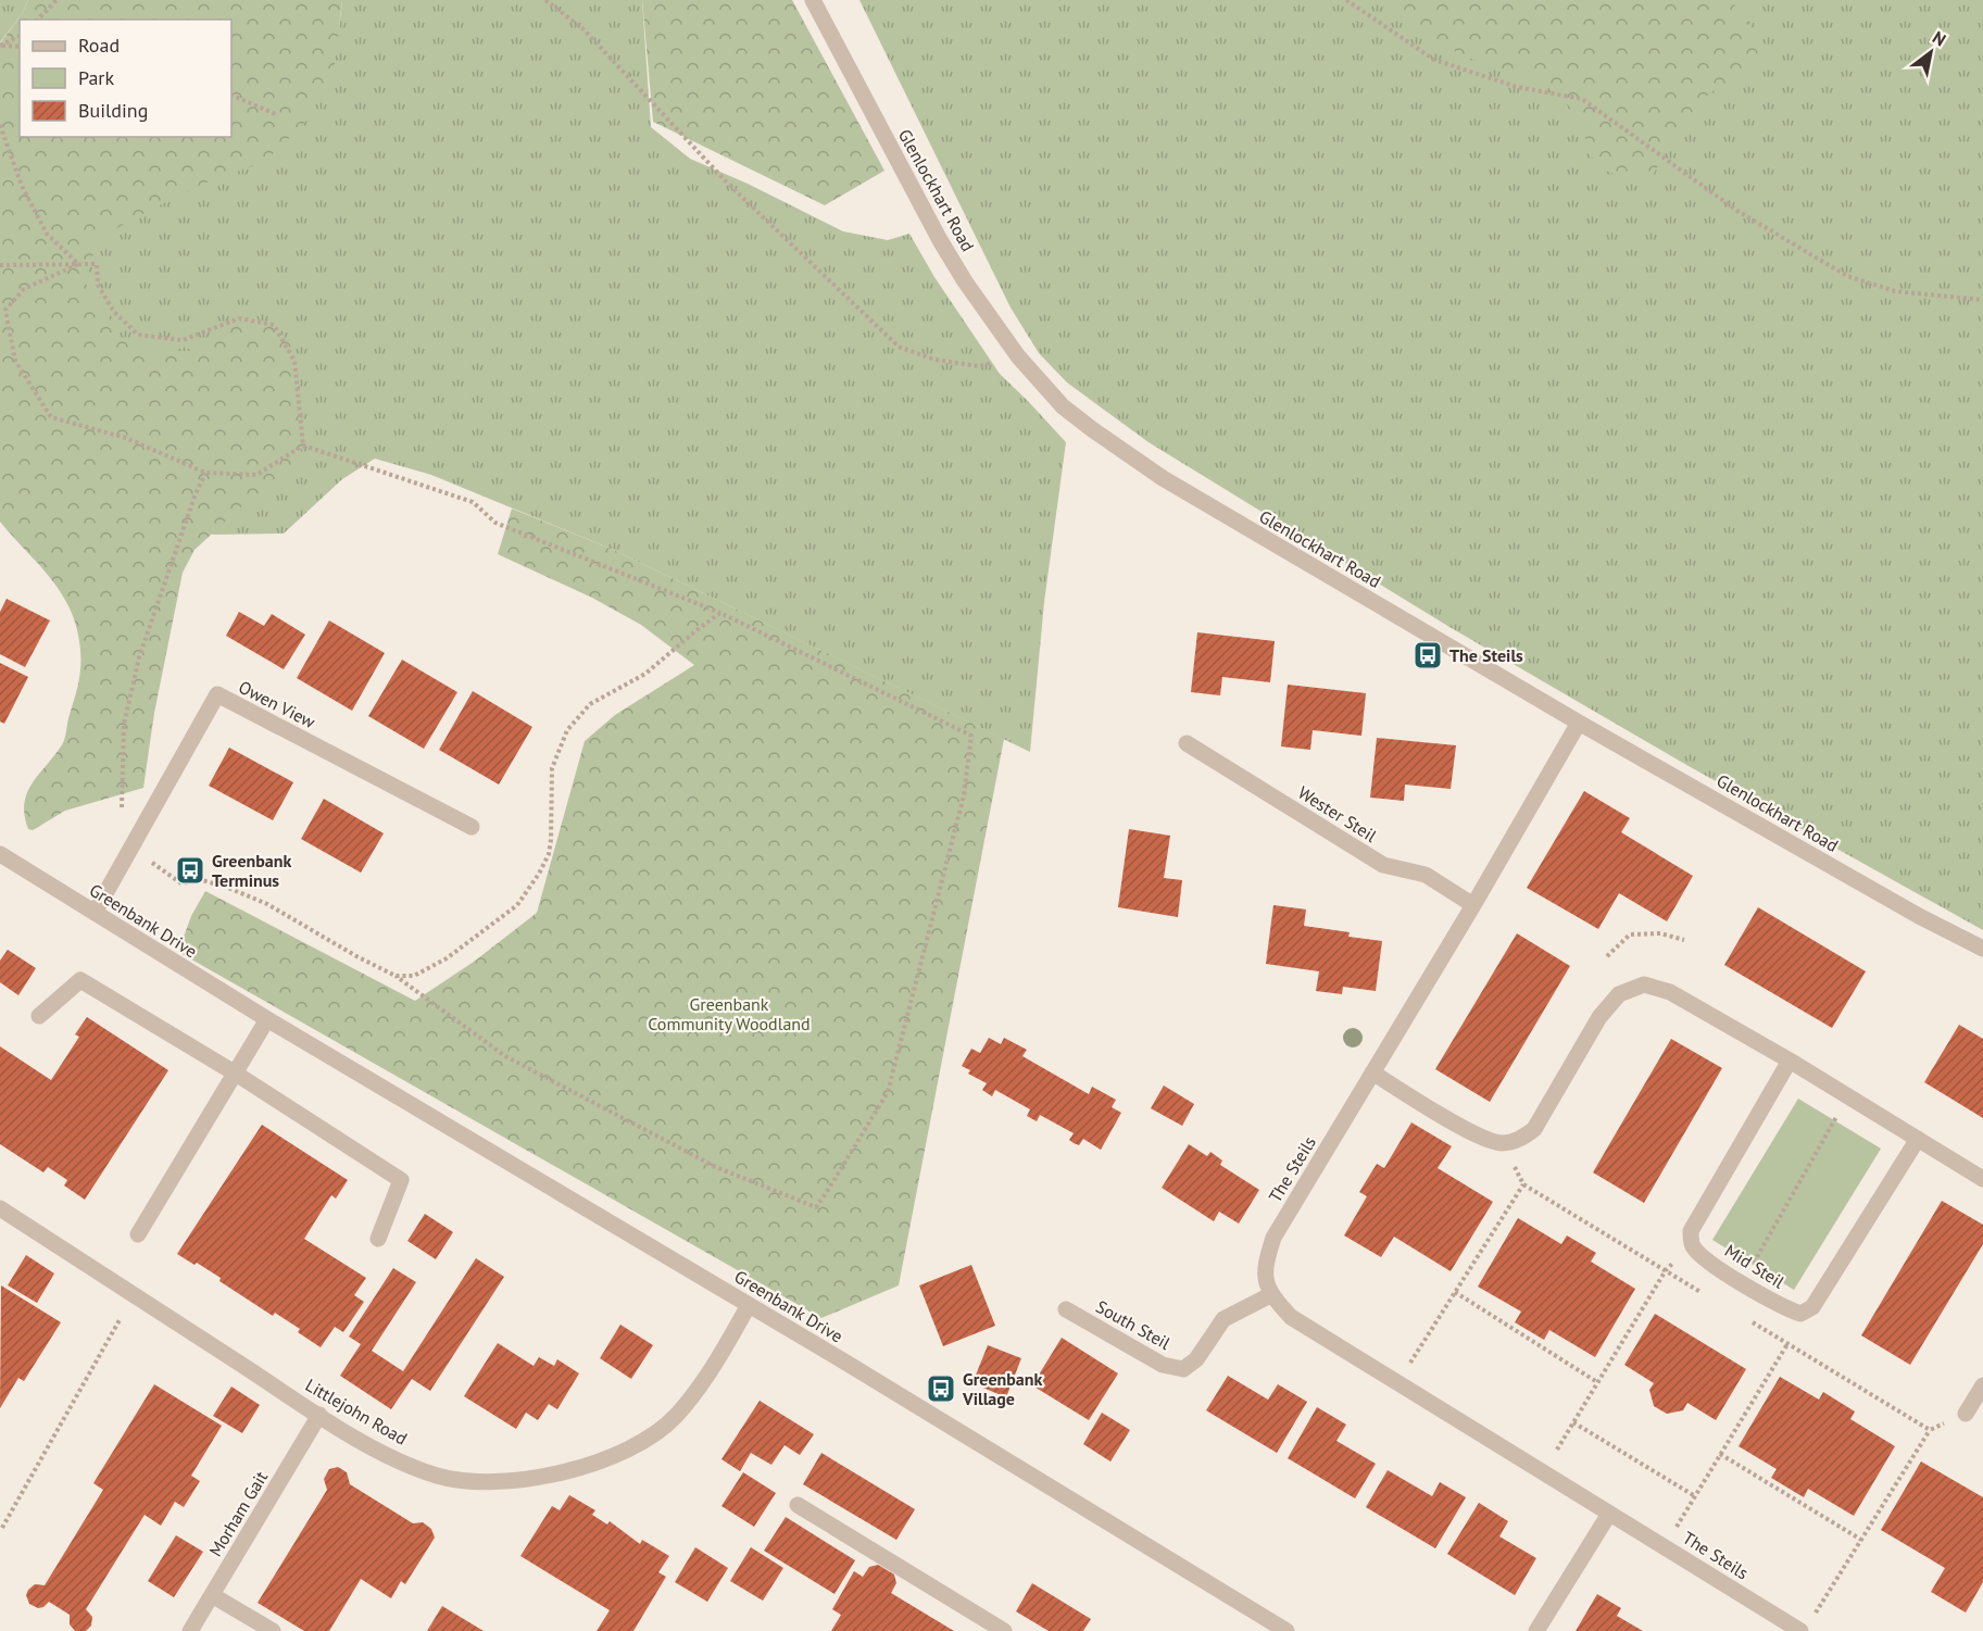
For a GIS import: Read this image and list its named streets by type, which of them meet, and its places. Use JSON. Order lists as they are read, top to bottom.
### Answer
{
  "streets": {
    "street": [
      "Glenlockhart Road",
      "Owen View",
      "Wester Steil",
      "Greenbank Drive",
      "The Steils",
      "Mid Steil",
      "South Steil",
      "Littlejohn Road",
      "Morham Gait"
    ]
  },
  "crossings": [
    ["Glenlockhart Road", "The Steils"],
    ["Owen View", "Greenbank Drive"],
    ["Wester Steil", "The Steils"],
    ["Greenbank Drive", "Littlejohn Road"],
    ["The Steils", "South Steil"],
    ["Littlejohn Road", "Morham Gait"]
  ],
  "parks": ["Greenbank Community Woodland"],
  "places": {
    "bus stop": ["The Steils", "Greenbank Terminus", "Greenbank Village"]
  },
  "legend": ["Road", "Park", "Building"],
  "north": "top right"
}
